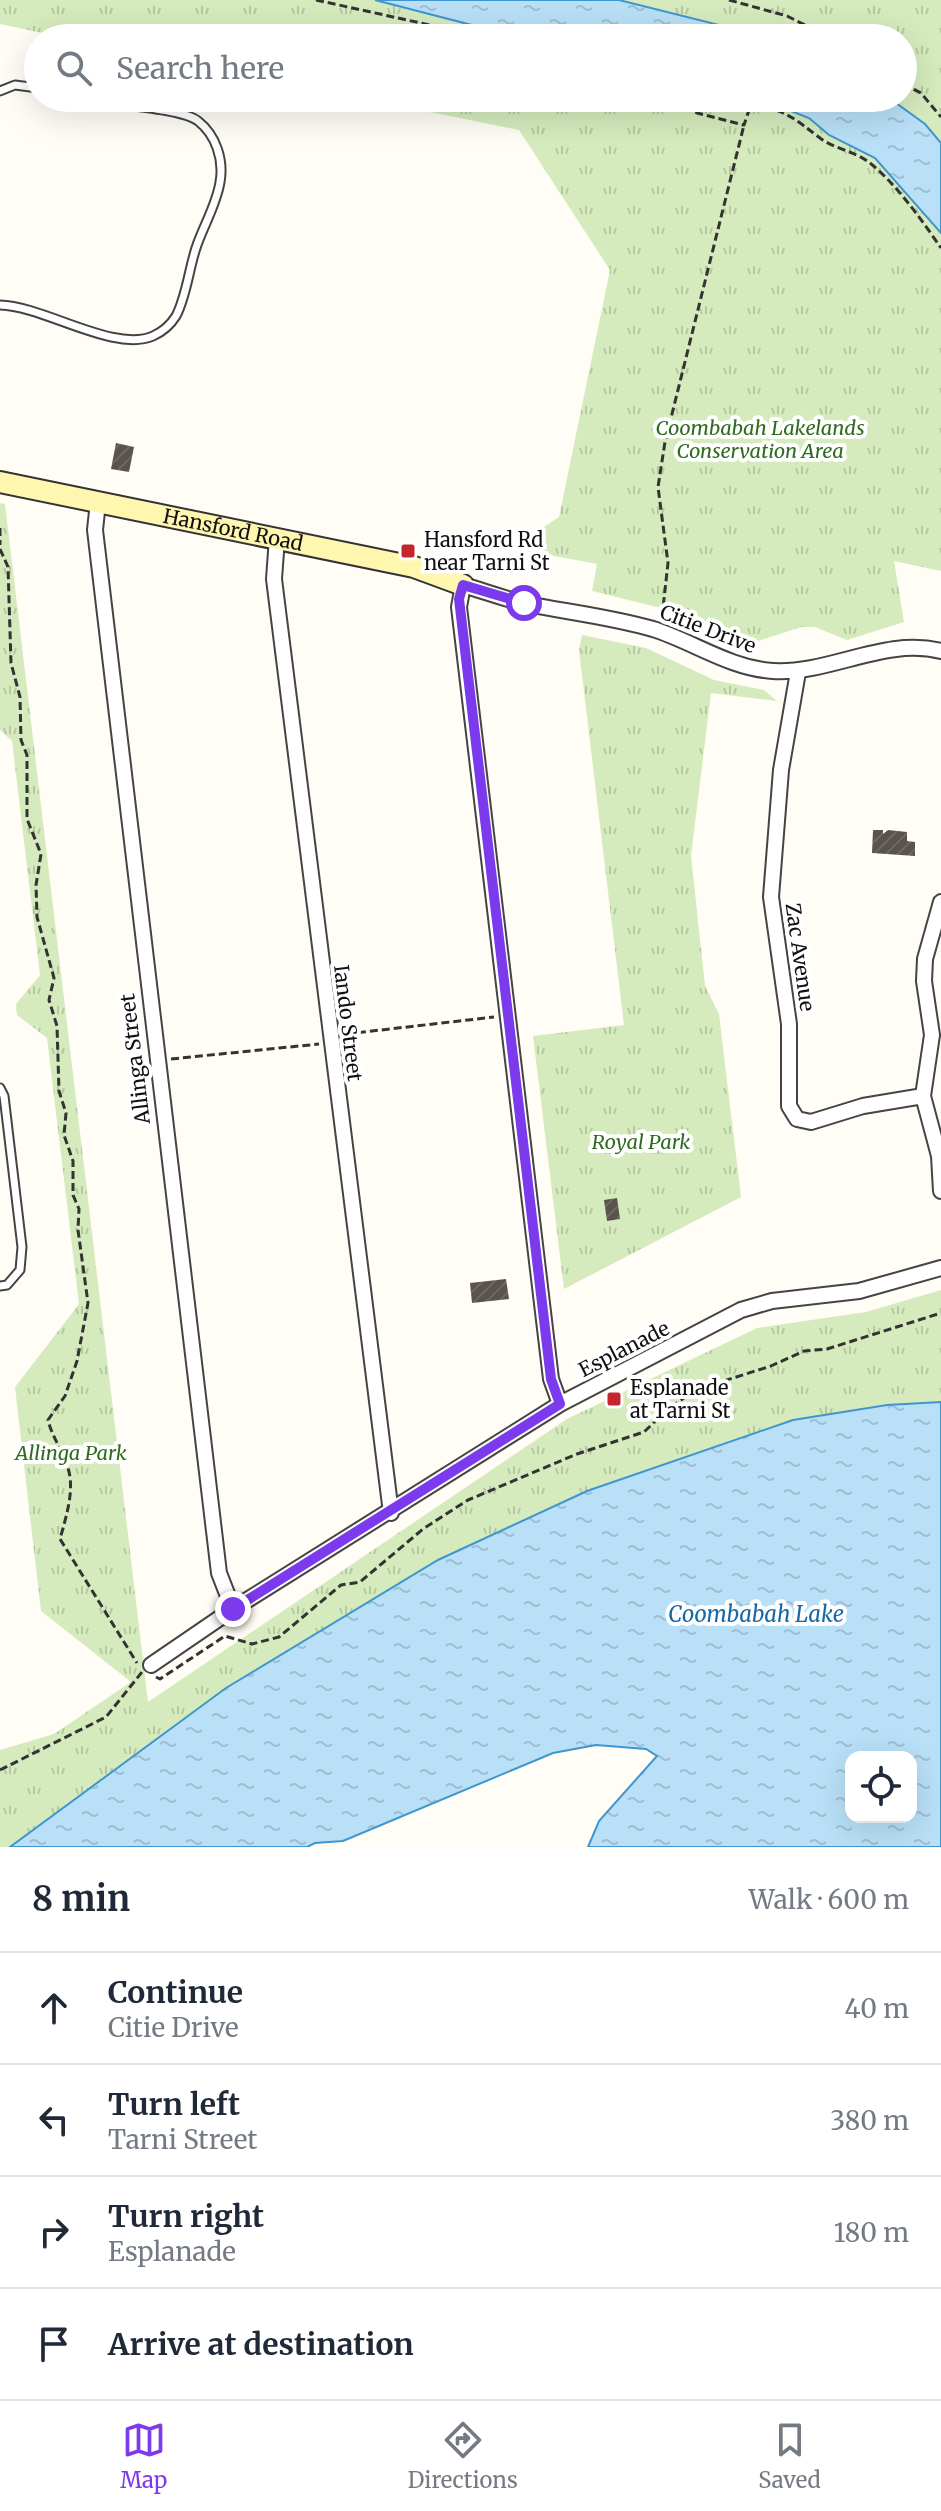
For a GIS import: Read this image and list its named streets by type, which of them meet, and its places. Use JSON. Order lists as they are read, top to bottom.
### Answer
{
  "streets": {
    "street": [
      "Hansford Road",
      "Citie Drive",
      "Zac Avenue",
      "Iando Street",
      "Allinga Street",
      "Esplanade"
    ]
  },
  "crossings": [
    ["Hansford Road", "Citie Drive"],
    ["Hansford Road", "Iando Street"],
    ["Hansford Road", "Allinga Street"],
    ["Citie Drive", "Zac Avenue"],
    ["Iando Street", "Esplanade"],
    ["Allinga Street", "Esplanade"]
  ],
  "water": ["Coombabah Lake"],
  "parks": ["Coombabah Lakelands Conservation Area", "Royal Park", "Allinga Park"],
  "places": {
    "transit": ["Hansford Rd near Tarni St", "Esplanade at Tarni St"]
  },
  "page": {
    "search": "Search here",
    "heading": ["8 min", "Walk · 600 m"],
    "list": [
      ["Continue", "Citie Drive", "40 m"],
      ["Turn left", "Tarni Street", "380 m"],
      ["Turn right", "Esplanade", "180 m"],
      "Arrive at destination"
    ],
    "nav": ["Map", "Directions", "Saved"]
  }
}
